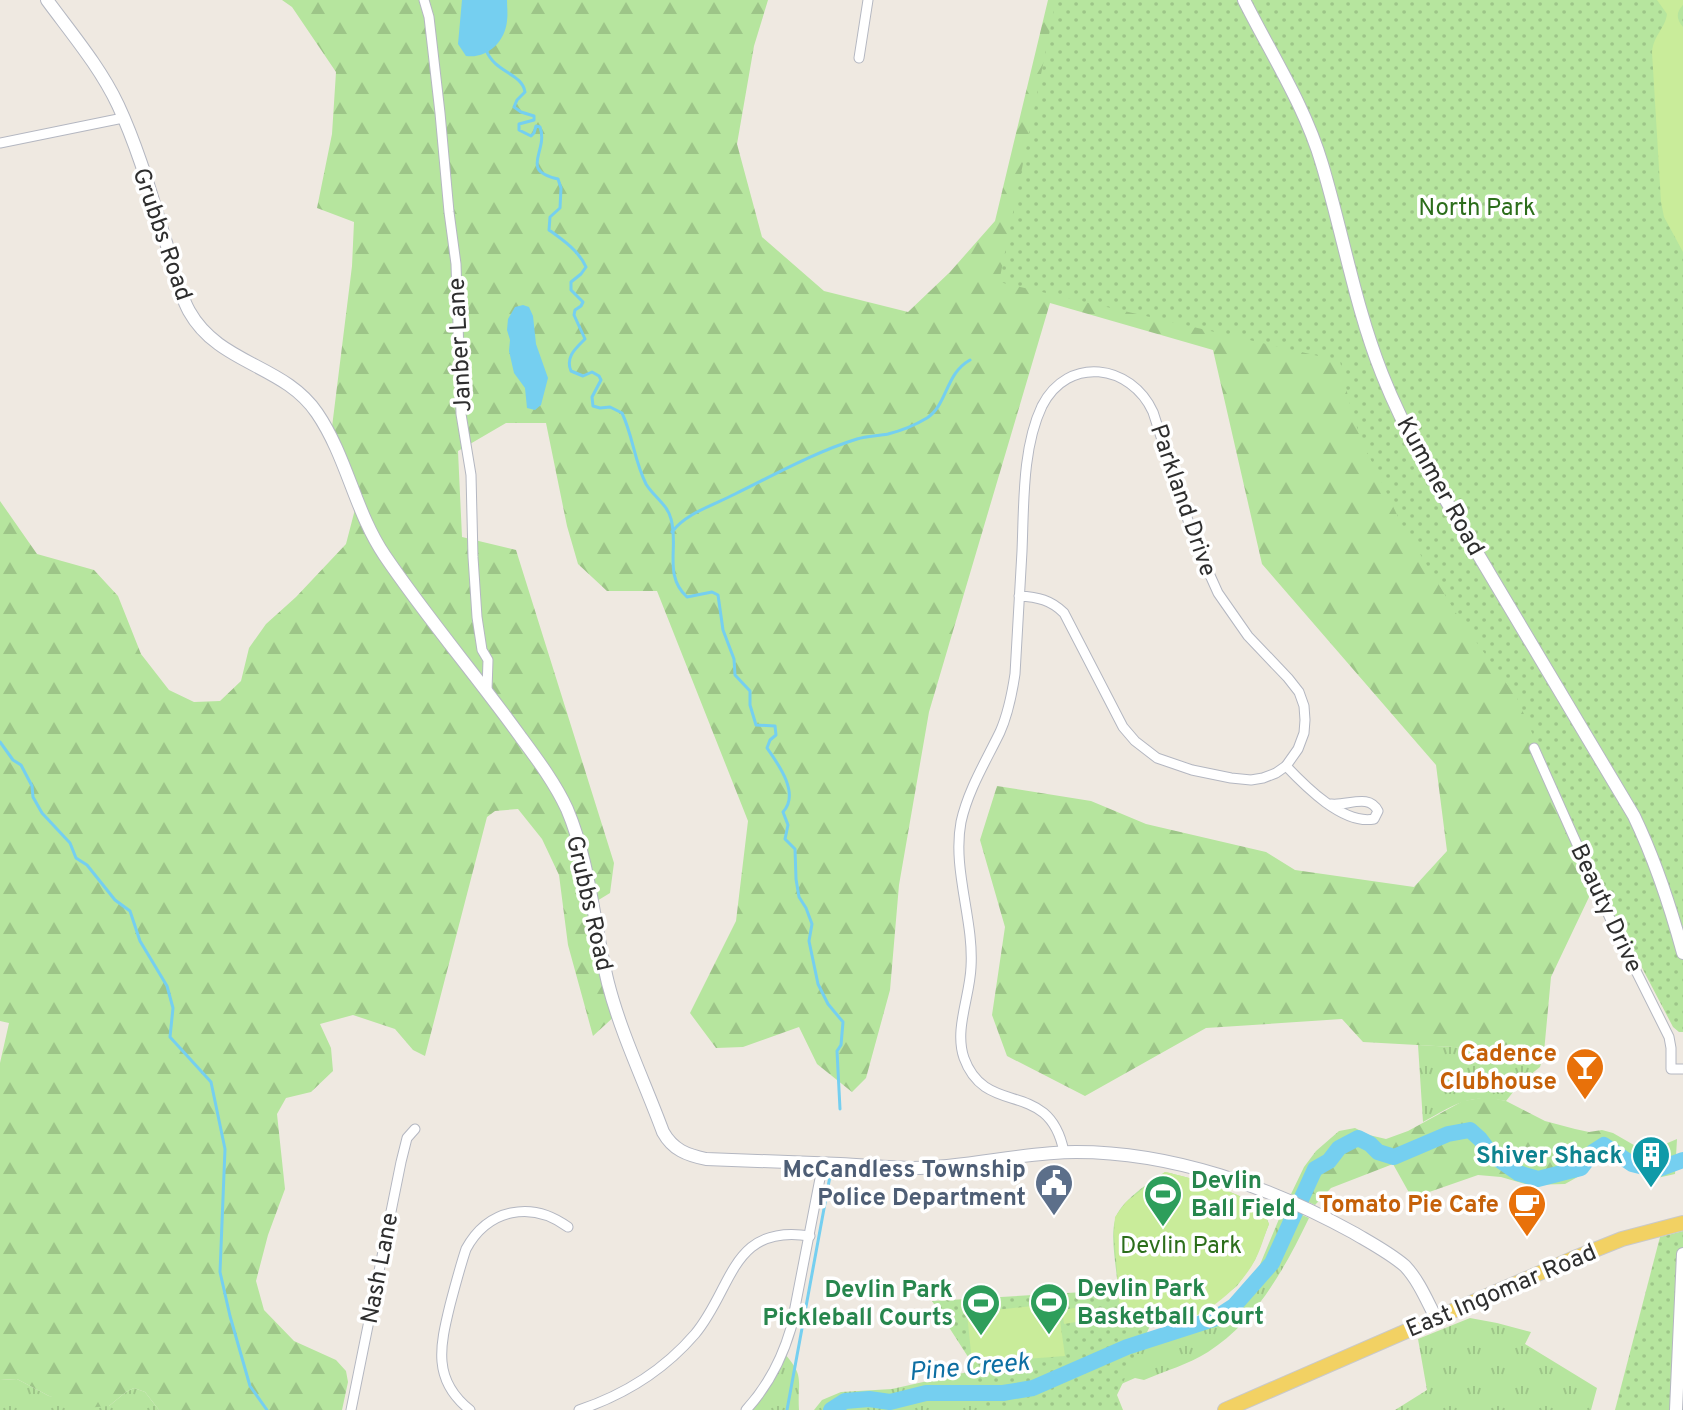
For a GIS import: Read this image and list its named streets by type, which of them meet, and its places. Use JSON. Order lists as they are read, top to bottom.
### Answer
{
  "streets": {
    "main road": ["East Ingomar Road"],
    "street": [
      "Grubbs Road",
      "Janber Lane",
      "Kummer Road",
      "Parkland Drive",
      "Beauty Drive",
      "Nash Lane"
    ]
  },
  "crossings": [
    ["Grubbs Road", "Janber Lane"],
    ["Grubbs Road", "Parkland Drive"],
    ["Grubbs Road", "East Ingomar Road"]
  ],
  "water": ["Pine Creek"],
  "parks": ["North Park", "Devlin Park"],
  "places": {
    "bar": ["Cadence Clubhouse"],
    "building": ["Shiver Shack"],
    "public building": ["McCandless Township Police Department"],
    "sports": ["Devlin Ball Field", "Devlin Park Basketball Court", "Devlin Park Pickleball Courts"],
    "cafe": ["Tomato Pie Cafe"]
  }
}
